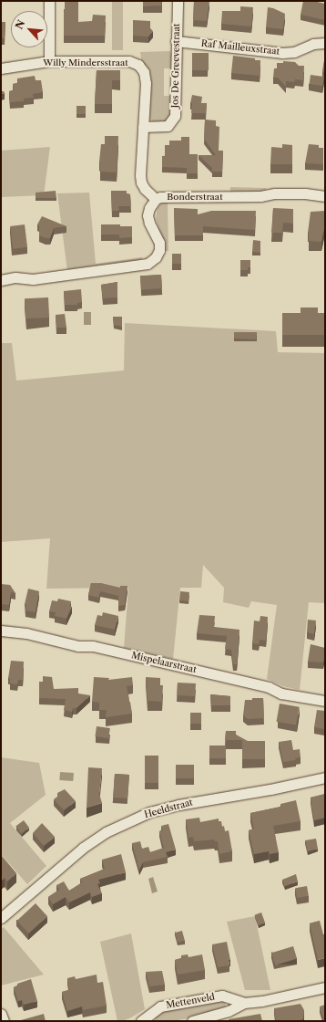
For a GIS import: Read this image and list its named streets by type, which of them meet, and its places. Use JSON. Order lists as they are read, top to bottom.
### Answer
{
  "streets": {
    "street": [
      "Raf Mailleuxstraat",
      "Willy Mindersstraat",
      "Jos De Greevestraat",
      "Bonderstraat",
      "Mispelaarstraat",
      "Heeldstraat",
      "Mettenveld"
    ]
  },
  "crossings": [
    ["Raf Mailleuxstraat", "Jos De Greevestraat"],
    ["Willy Mindersstraat", "Jos De Greevestraat"],
    ["Willy Mindersstraat", "Bonderstraat"]
  ],
  "north": "top left"
}
